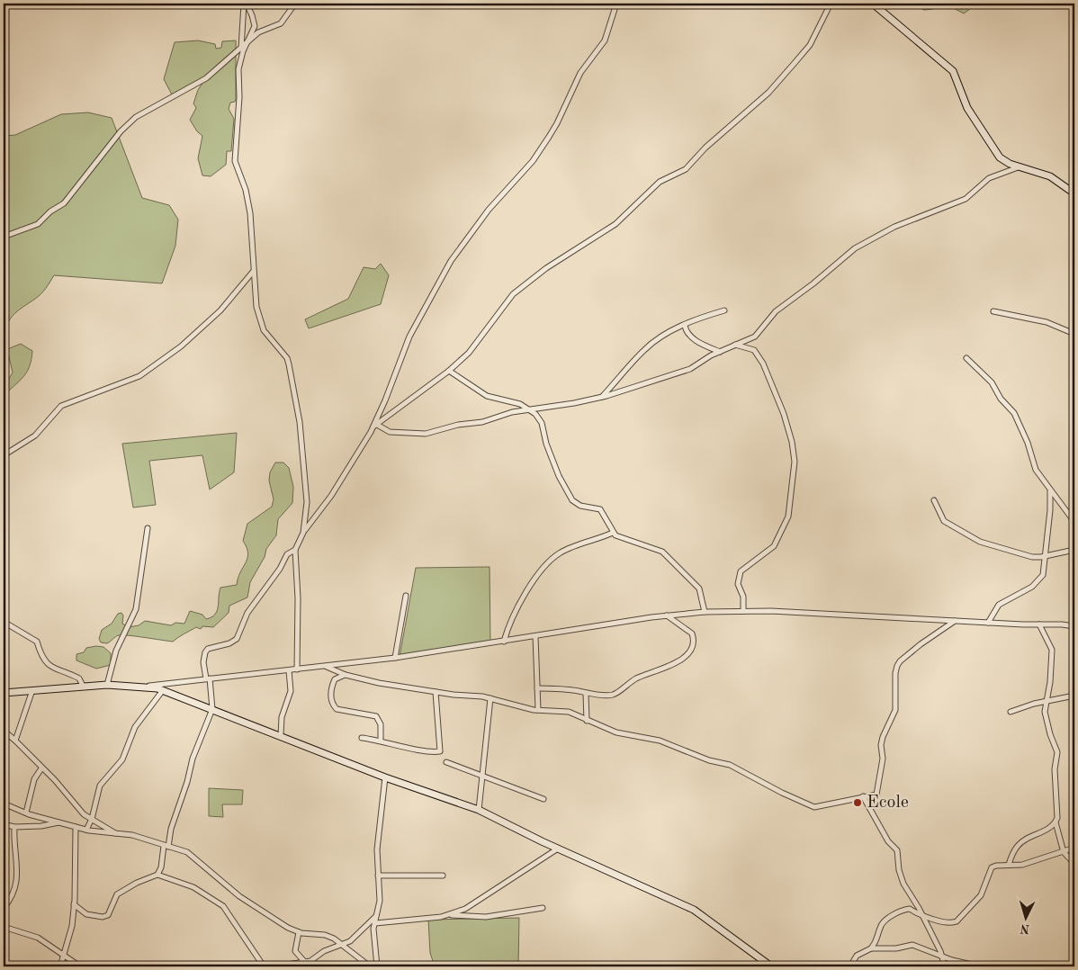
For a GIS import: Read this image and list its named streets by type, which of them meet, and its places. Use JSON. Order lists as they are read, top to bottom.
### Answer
{
  "places": ["Ecole"],
  "north": "bottom"
}
